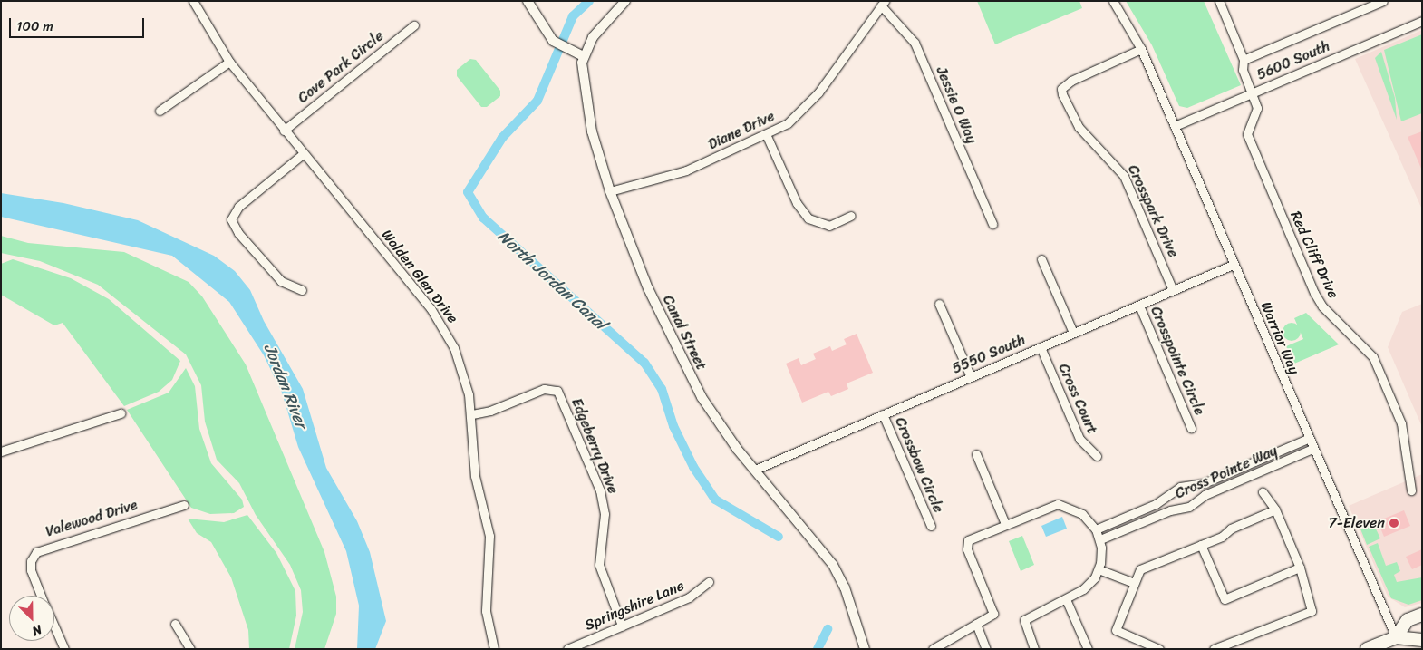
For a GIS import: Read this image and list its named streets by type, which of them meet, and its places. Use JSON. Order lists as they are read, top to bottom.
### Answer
{
  "streets": {
    "street": [
      "5600 South",
      "Cove Park Circle",
      "Jessie O Way",
      "Diane Drive",
      "Crosspark Drive",
      "Red Cliff Drive",
      "Walden Glen Drive",
      "Canal Street",
      "Warrior Way",
      "5550 South",
      "Crosspointe Circle",
      "Cross Court",
      "Edgeberry Drive",
      "Crossbow Circle",
      "Cross Pointe Way",
      "Valewood Drive",
      "Springshire Lane"
    ]
  },
  "crossings": [
    ["5600 South", "Red Cliff Drive"],
    ["5600 South", "Warrior Way"],
    ["Cove Park Circle", "Walden Glen Drive"],
    ["Jessie O Way", "Diane Drive"],
    ["Diane Drive", "Canal Street"],
    ["Crosspark Drive", "Warrior Way"],
    ["Crosspark Drive", "5550 South"],
    ["Walden Glen Drive", "Edgeberry Drive"],
    ["Canal Street", "5550 South"],
    ["Warrior Way", "5550 South"],
    ["Warrior Way", "Cross Pointe Way"],
    ["5550 South", "Crosspointe Circle"],
    ["5550 South", "Cross Court"],
    ["5550 South", "Crossbow Circle"],
    ["Edgeberry Drive", "Springshire Lane"]
  ],
  "water": ["North Jordan Canal", "Jordan River"],
  "places": ["7-Eleven"],
  "scale_bar": "100 m",
  "north": "bottom right"
}
